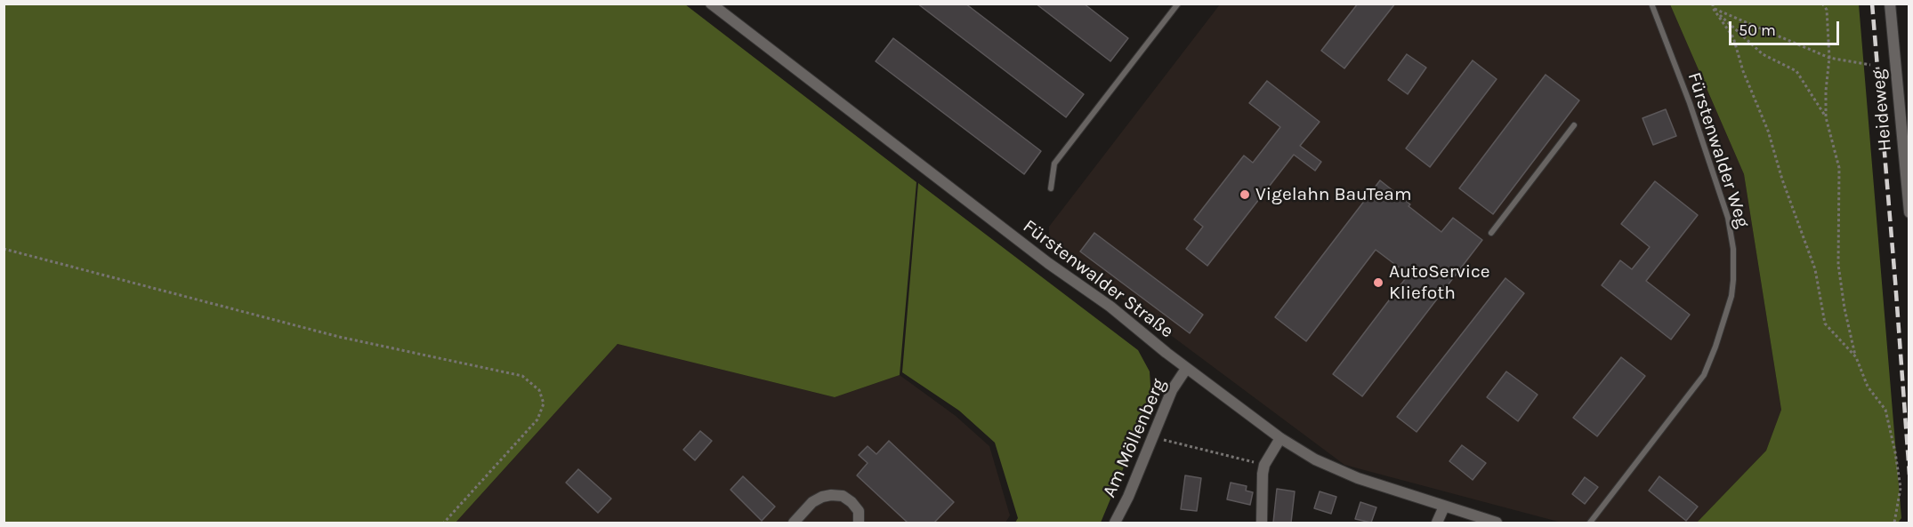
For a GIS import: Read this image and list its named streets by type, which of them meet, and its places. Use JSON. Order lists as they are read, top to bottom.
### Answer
{
  "streets": {
    "street": ["Heideweg", "Fürstenwalder Straße", "Am Möllenberg"],
    "lane": ["Fürstenwalder Weg"]
  },
  "crossings": [
    ["Fürstenwalder Straße", "Am Möllenberg"]
  ],
  "places": ["Vigelahn BauTeam", "AutoService Kliefoth"],
  "scale_bar": "50 m"
}
